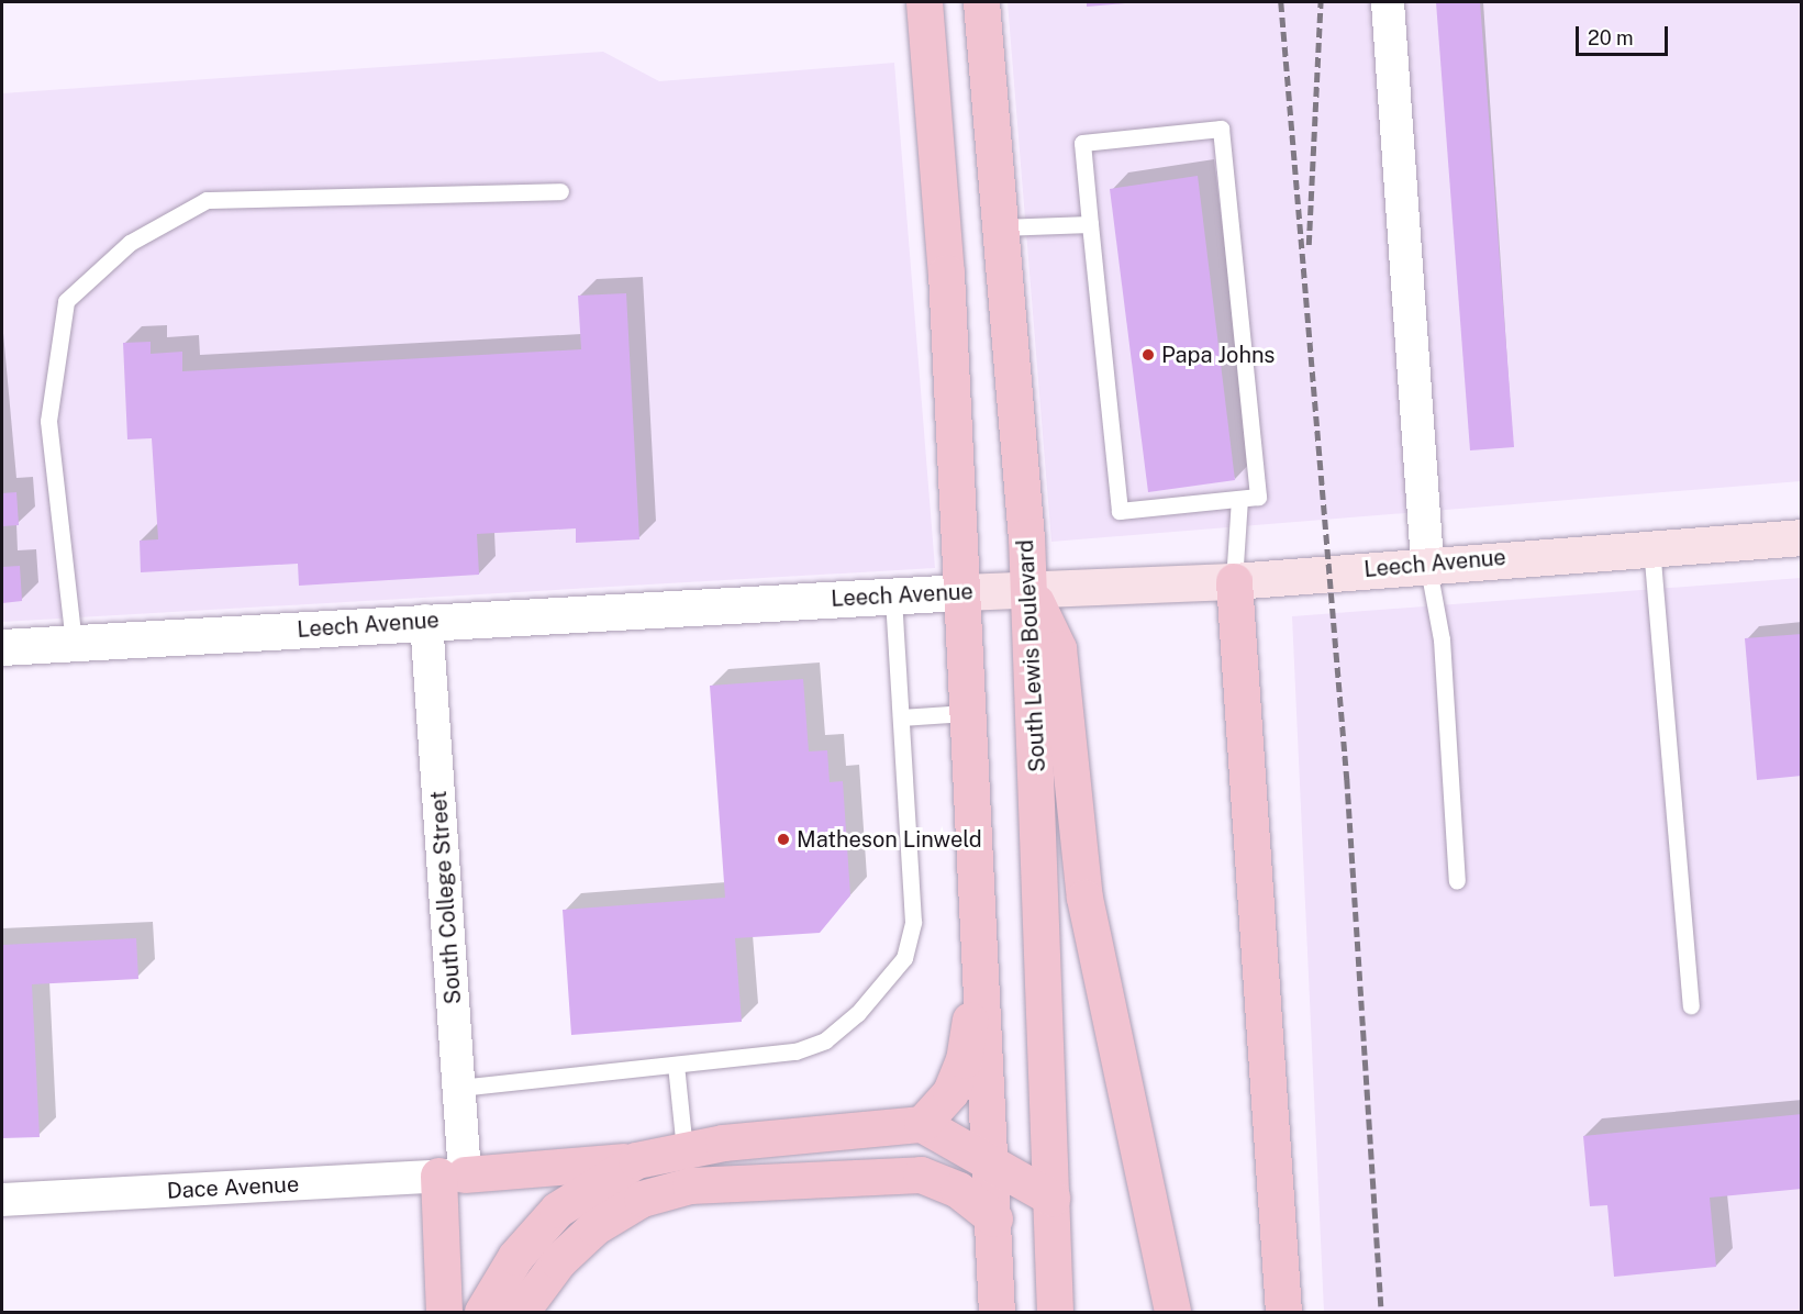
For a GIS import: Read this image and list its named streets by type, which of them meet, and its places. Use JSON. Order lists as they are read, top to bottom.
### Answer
{
  "streets": {
    "main road": ["Leech Avenue", "South Lewis Boulevard"],
    "street": ["South College Street", "Dace Avenue"]
  },
  "crossings": [
    ["Leech Avenue", "South Lewis Boulevard"],
    ["Leech Avenue", "South College Street"],
    ["South College Street", "Dace Avenue"]
  ],
  "places": ["Papa Johns", "Matheson Linweld"],
  "scale_bar": "20 m"
}
